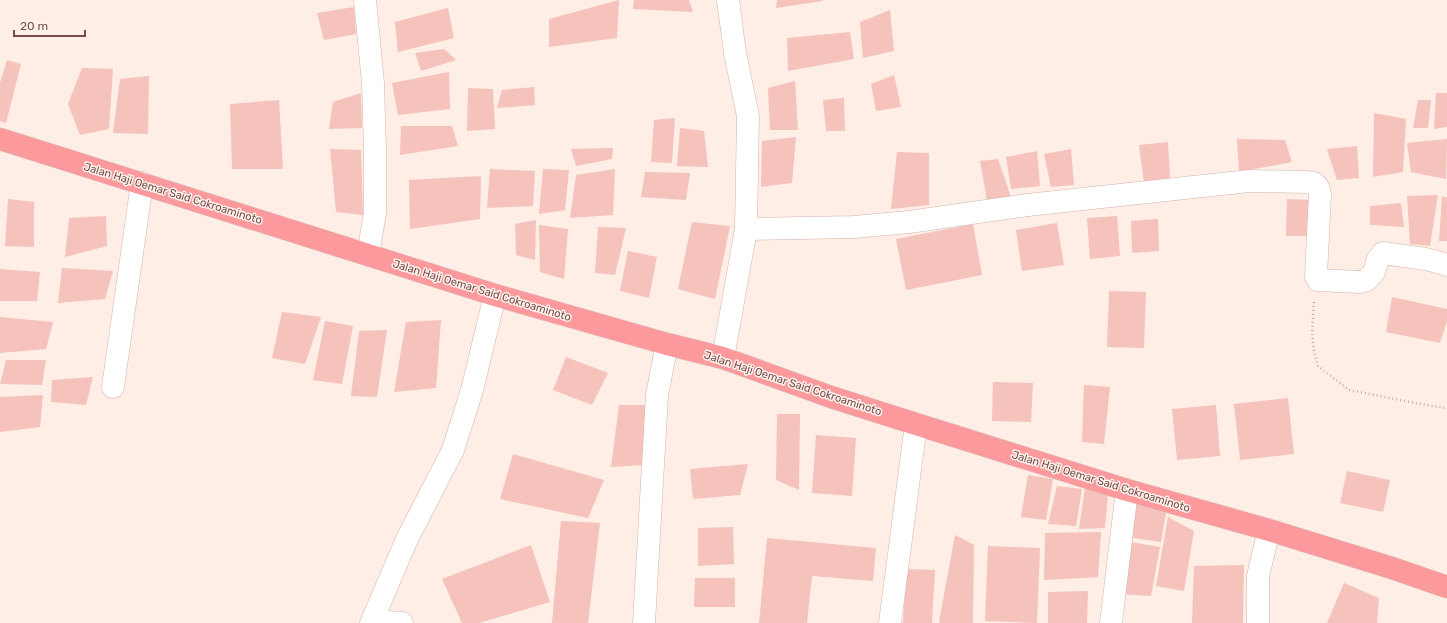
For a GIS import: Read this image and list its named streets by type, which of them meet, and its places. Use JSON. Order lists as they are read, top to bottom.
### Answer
{
  "streets": {
    "highway": ["Jalan Haji Oemar Said Cokroaminoto"]
  },
  "scale_bar": "20 m"
}
